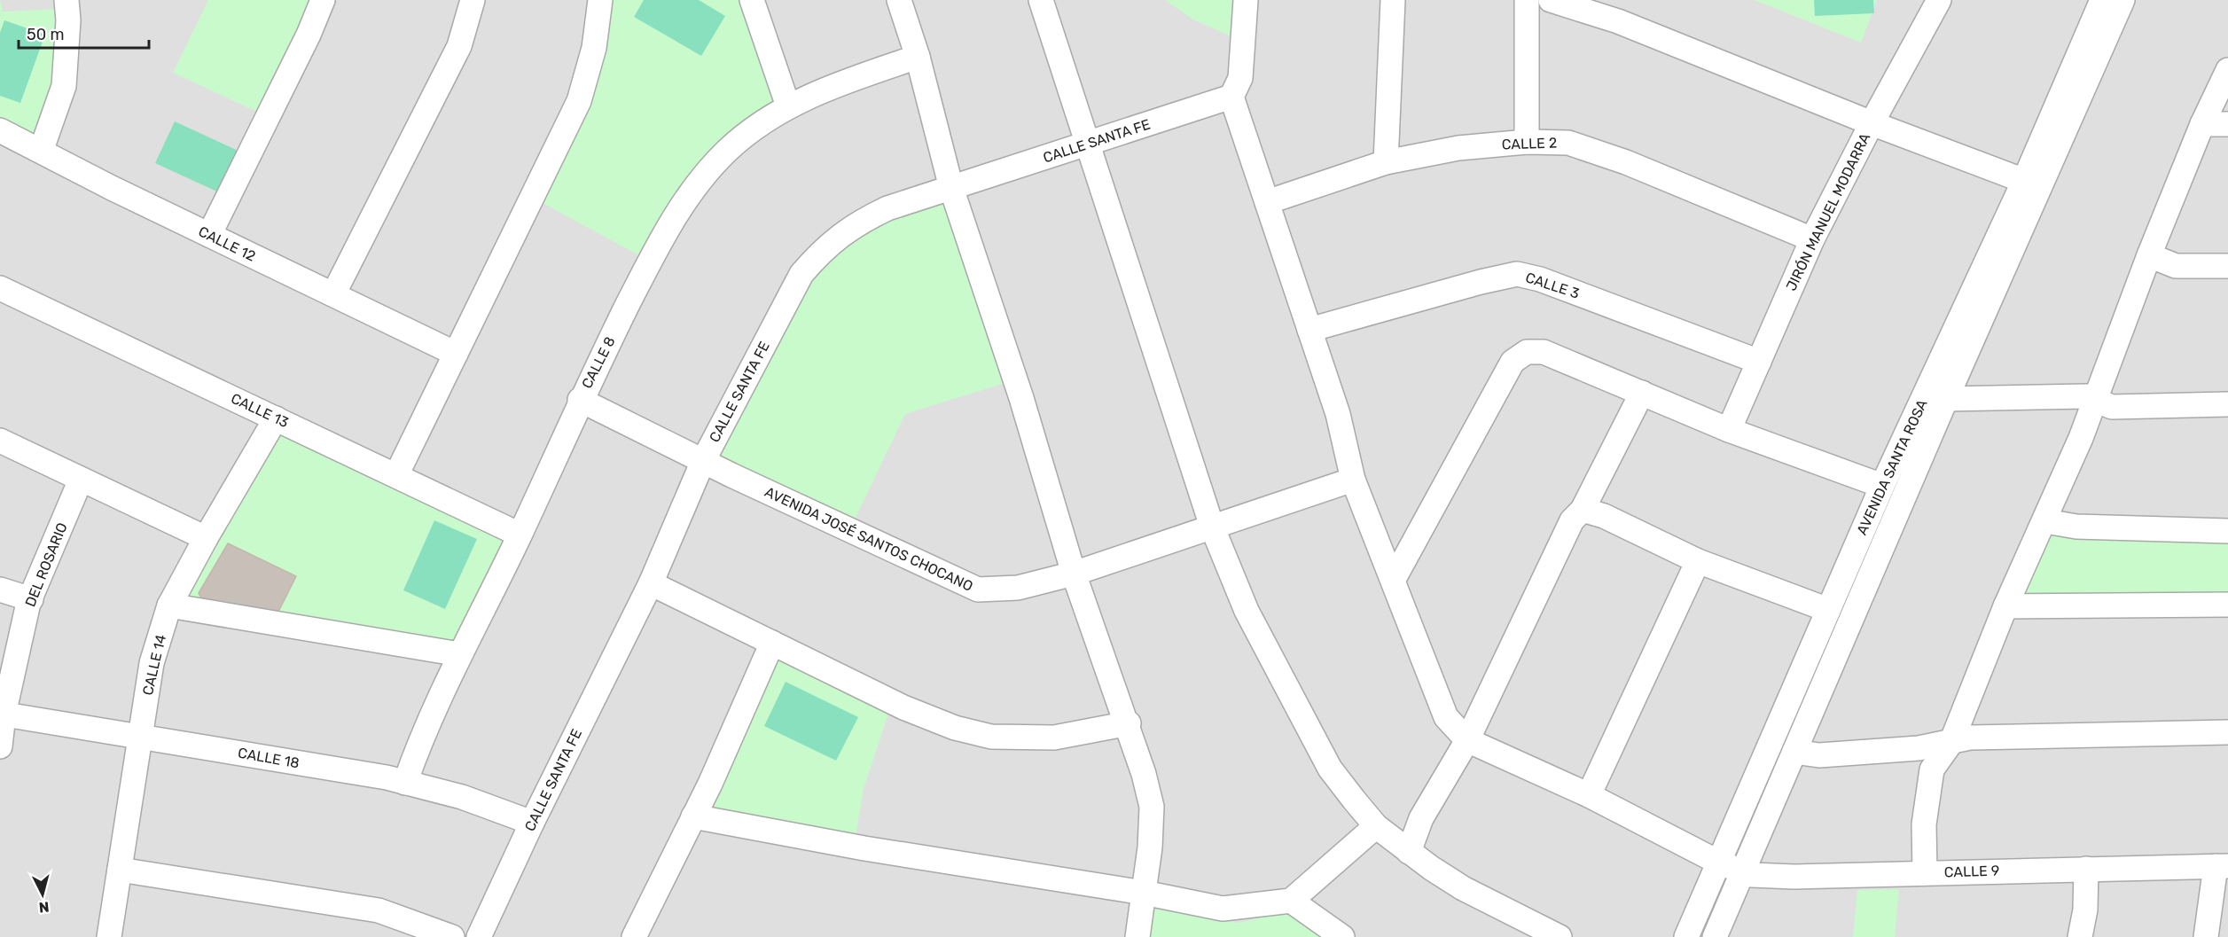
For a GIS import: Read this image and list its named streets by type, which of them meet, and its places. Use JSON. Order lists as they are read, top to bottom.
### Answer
{
  "streets": {
    "street": [
      "CALLE SANTA FE",
      "CALLE 2",
      "JIRÓN MANUEL MODARRA",
      "CALLE 12",
      "CALLE 3",
      "CALLE 8",
      "CALLE 13",
      "AVENIDA SANTA ROSA",
      "AVENIDA JOSÉ SANTOS CHOCANO",
      "DEL ROSARIO",
      "CALLE 14",
      "CALLE 18",
      "CALLE 9"
    ]
  },
  "crossings": [
    ["CALLE SANTA FE", "AVENIDA JOSÉ SANTOS CHOCANO"],
    ["CALLE SANTA FE", "CALLE 18"],
    ["CALLE 2", "JIRÓN MANUEL MODARRA"],
    ["JIRÓN MANUEL MODARRA", "CALLE 3"],
    ["CALLE 8", "CALLE 13"],
    ["CALLE 8", "AVENIDA JOSÉ SANTOS CHOCANO"],
    ["CALLE 8", "CALLE 18"],
    ["CALLE 13", "CALLE 14"],
    ["AVENIDA SANTA ROSA", "CALLE 9"],
    ["DEL ROSARIO", "CALLE 18"],
    ["CALLE 14", "CALLE 18"]
  ],
  "scale_bar": "50 m",
  "north": "bottom"
}
